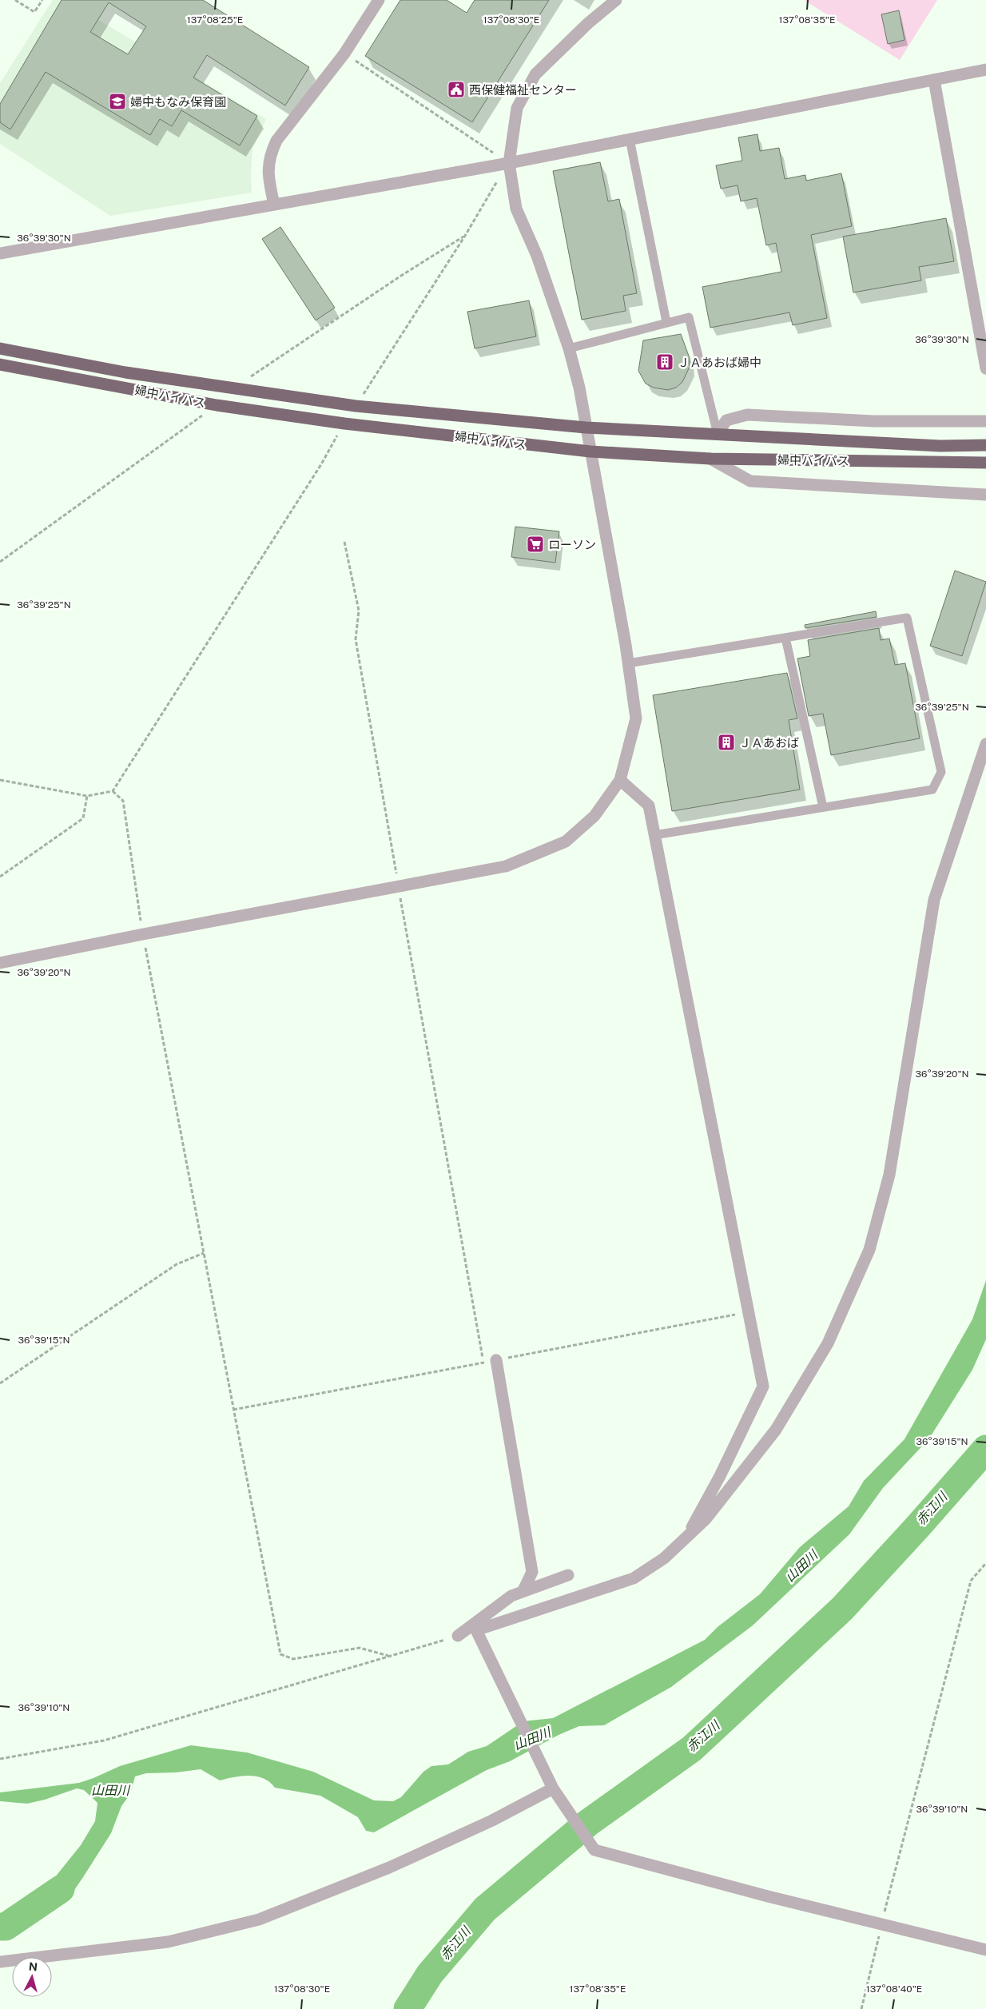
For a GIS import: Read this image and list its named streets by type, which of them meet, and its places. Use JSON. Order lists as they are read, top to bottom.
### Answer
{
  "streets": {
    "highway": ["婦中バイパス"]
  },
  "water": ["赤江川", "山田川"],
  "places": {
    "public building": ["西保健福祉センター"],
    "school or university": ["婦中もなみ保育園"],
    "building": ["ＪＡあおば婦中", "ＪＡあおば"],
    "supermarket": ["ローソン"]
  },
  "north": "top",
  "coordinates": [
    "137°08'25\"E",
    "137°08'30\"E",
    "137°08'35\"E",
    "36°39'30\"N",
    "36°39'25\"N",
    "36°39'20\"N",
    "36°39'15\"N",
    "36°39'10\"N",
    "137°08'40\"E"
  ]
}
